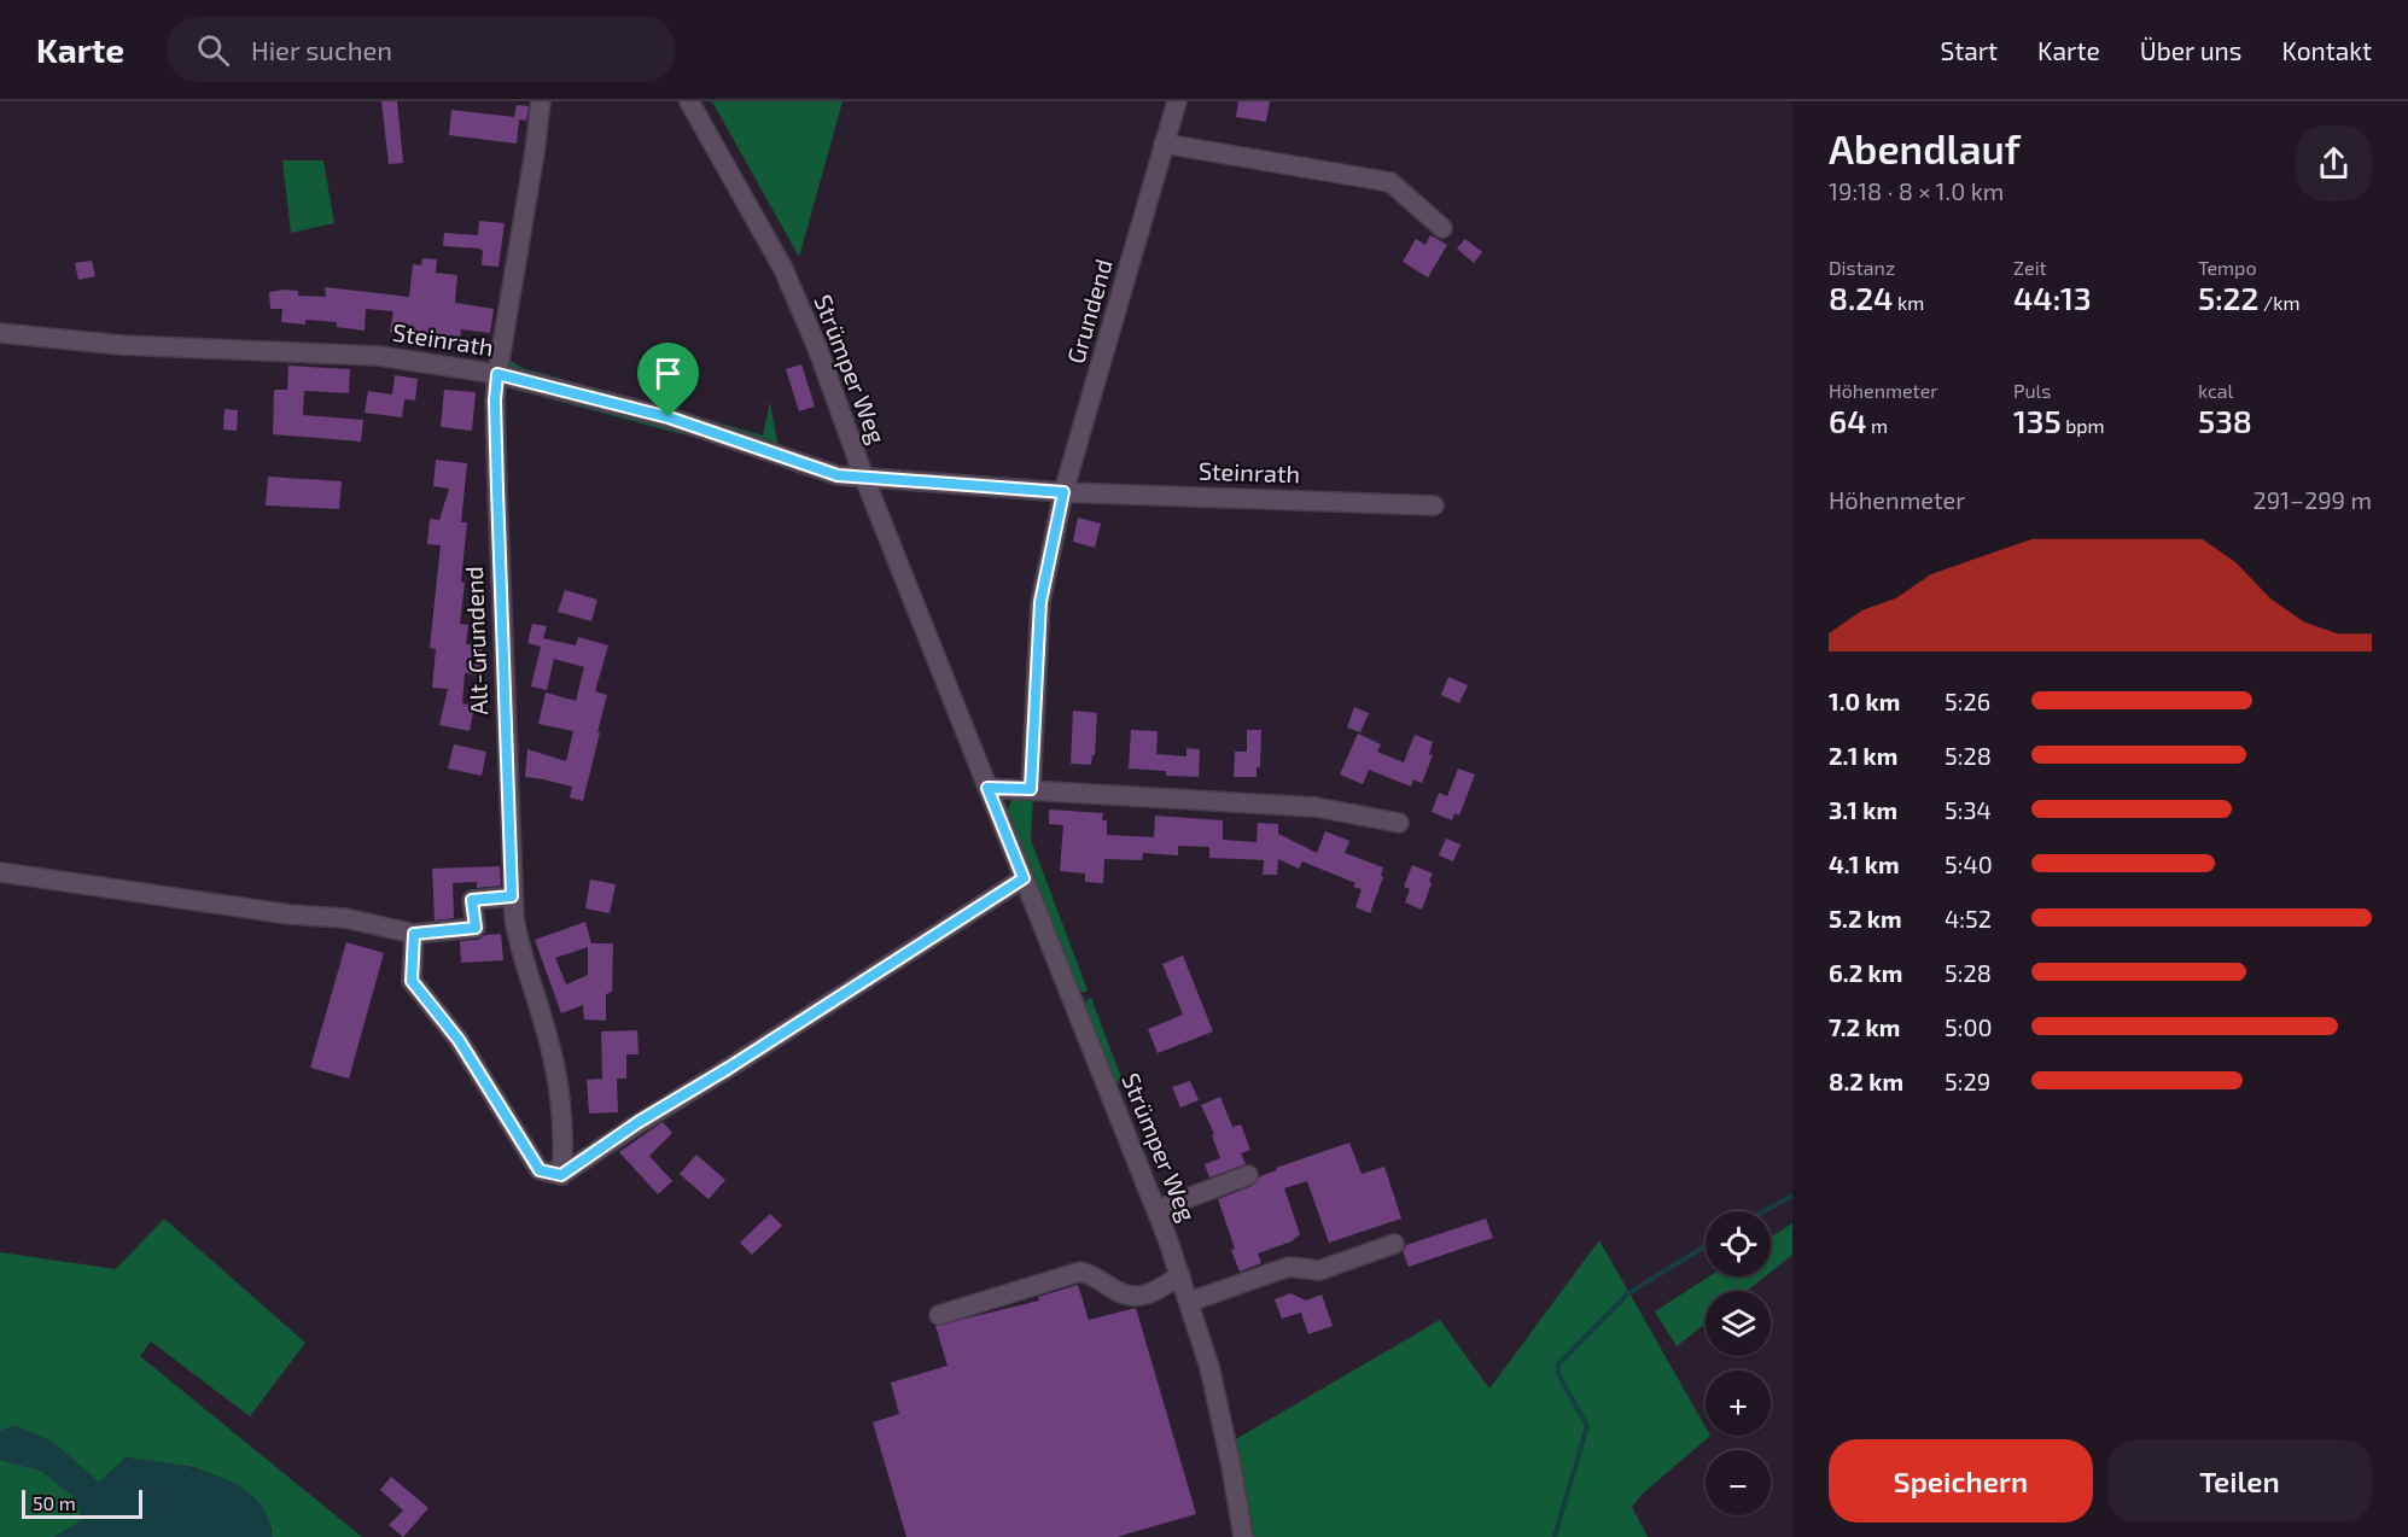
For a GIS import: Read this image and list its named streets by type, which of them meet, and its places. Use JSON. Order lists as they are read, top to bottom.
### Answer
{
  "streets": {
    "street": [
      "Grundend",
      "Steinrath",
      "Strümper Weg",
      "Alt-Grundend"
    ]
  },
  "crossings": [
    ["Grundend", "Steinrath"],
    ["Steinrath", "Strümper Weg"],
    ["Steinrath", "Alt-Grundend"]
  ],
  "scale_bar": "50 m",
  "page": {
    "header": "Karte",
    "search": "Hier suchen",
    "nav": [
      "Start",
      "Karte",
      "Über uns",
      "Kontakt"
    ],
    "heading": ["Abendlauf", "19:18 · 8 × 1.0 km"],
    "stats": [
      ["Distanz", "8.24 km"],
      ["Zeit", "44:13"],
      ["Tempo", "5:22 /km"],
      ["Höhenmeter", "64 m"],
      ["Puls", "135 bpm"],
      ["kcal", "538"]
    ],
    "chart": ["Höhenmeter", "291–299 m"],
    "list": [
      {
        "name": "1.0 km",
        "note": "5:26"
      },
      {
        "name": "2.1 km",
        "note": "5:28"
      },
      {
        "name": "3.1 km",
        "note": "5:34"
      },
      {
        "name": "4.1 km",
        "note": "5:40"
      },
      {
        "name": "5.2 km",
        "note": "4:52"
      },
      {
        "name": "6.2 km",
        "note": "5:28"
      },
      {
        "name": "7.2 km",
        "note": "5:00"
      },
      {
        "name": "8.2 km",
        "note": "5:29"
      }
    ],
    "map_buttons": ["+", "−"],
    "buttons": ["Speichern", "Teilen"],
    "scale": "50 m"
  }
}
